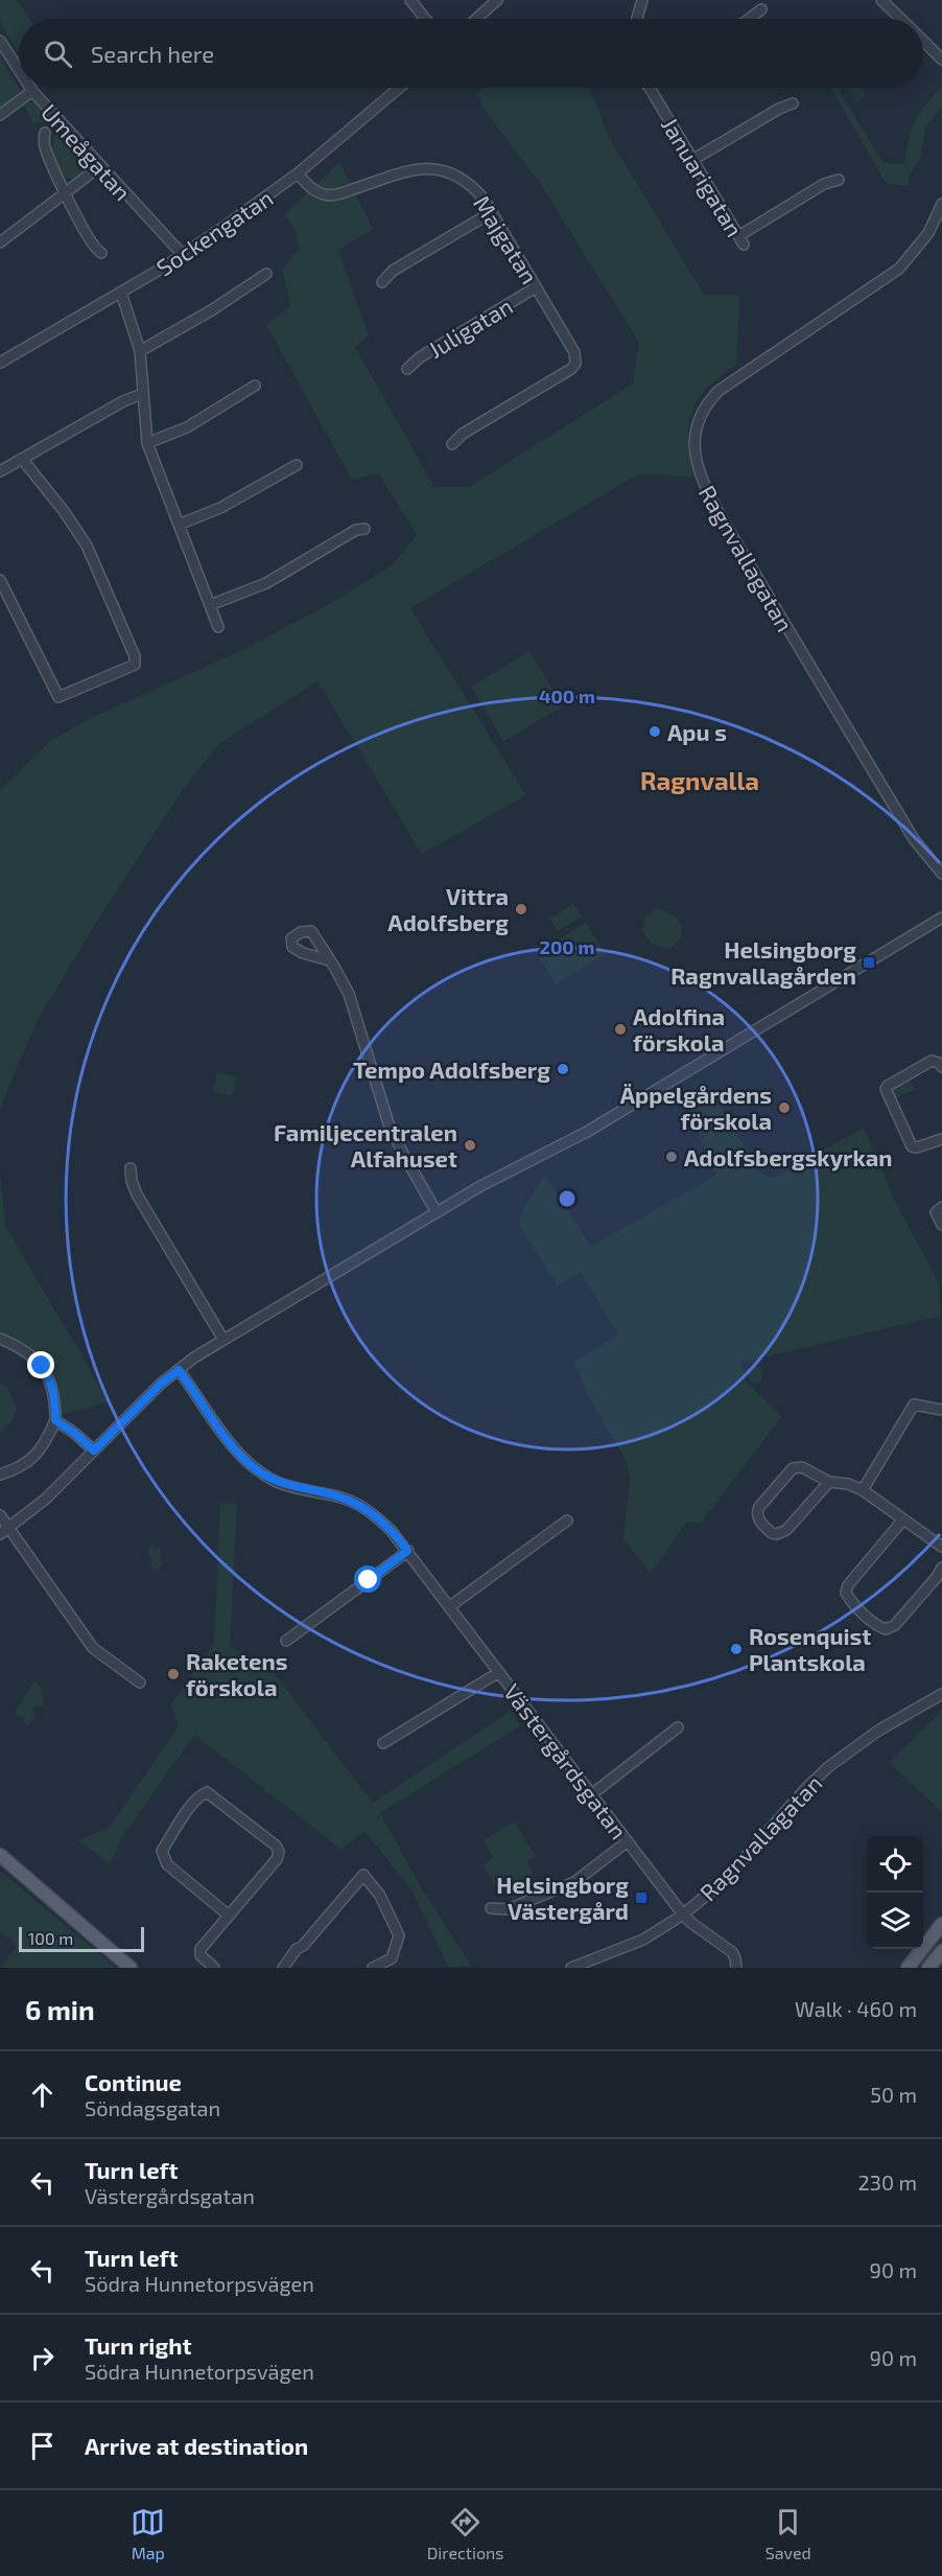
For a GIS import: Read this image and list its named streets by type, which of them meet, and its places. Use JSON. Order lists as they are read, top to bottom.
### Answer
{
  "streets": {
    "street": [
      "Umeågatan",
      "Januarigatan",
      "Sockengatan",
      "Majgatan",
      "Juligatan",
      "Ragnvallagatan",
      "Västergårdsgatan"
    ]
  },
  "crossings": [
    ["Umeågatan", "Sockengatan"],
    ["Sockengatan", "Majgatan"],
    ["Majgatan", "Juligatan"],
    ["Ragnvallagatan", "Västergårdsgatan"]
  ],
  "districts": ["Ragnvalla"],
  "places": {
    "other": [
      "Apu s",
      "Vittra Adolfsberg",
      "Adolfina förskola",
      "Tempo Adolfsberg",
      "Äppelgårdens förskola",
      "Familjecentralen Alfahuset",
      "Adolfsbergskyrkan",
      "Rosenquist Plantskola",
      "Raketens förskola"
    ],
    "transit": ["Helsingborg Ragnvallagården", "Helsingborg Västergård"]
  },
  "scale_bar": "100 m",
  "page": {
    "search": "Search here",
    "scale": "100 m",
    "heading": ["6 min", "Walk · 460 m"],
    "list": [
      ["Continue", "Söndagsgatan", "50 m"],
      ["Turn left", "Västergårdsgatan", "230 m"],
      ["Turn left", "Södra Hunnetorpsvägen", "90 m"],
      ["Turn right", "Södra Hunnetorpsvägen", "90 m"],
      "Arrive at destination"
    ],
    "nav": ["Map", "Directions", "Saved"]
  },
  "rings": ["400 m", "200 m"]
}
